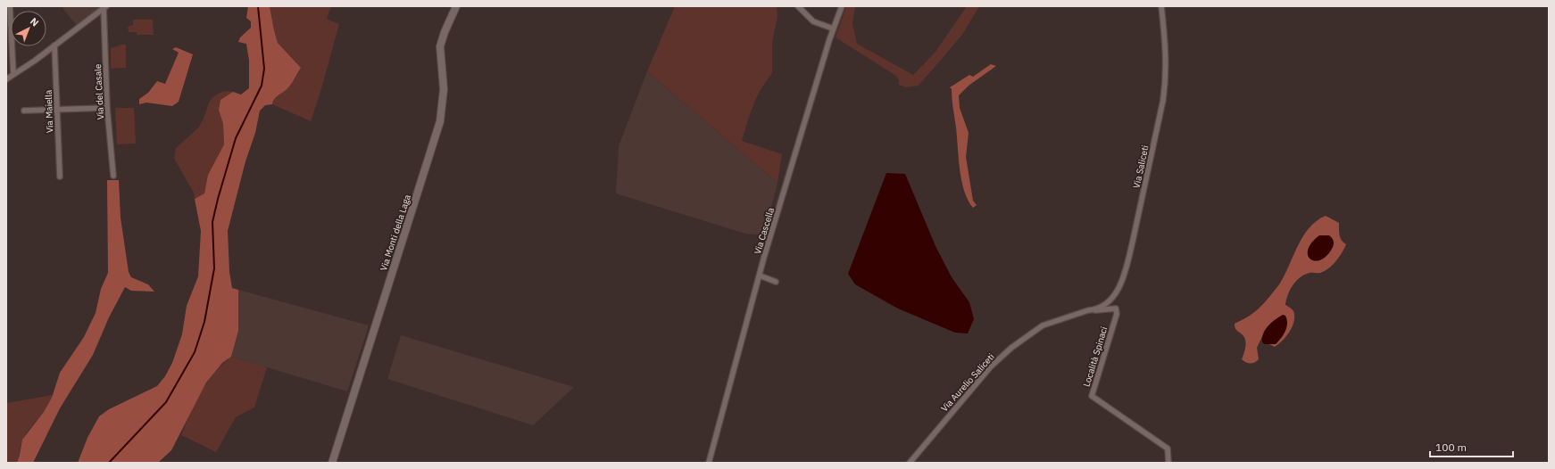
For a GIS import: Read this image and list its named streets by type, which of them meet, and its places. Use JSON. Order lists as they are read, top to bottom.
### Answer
{
  "streets": {
    "street": [
      "Via del Casale",
      "Via Maiella",
      "Via Saliceti",
      "Via Cascella",
      "Via Monti della Laga",
      "Località Spinaci",
      "Via Aurelio Saliceti"
    ]
  },
  "crossings": [
    ["Via Saliceti", "Località Spinaci"],
    ["Via Saliceti", "Via Aurelio Saliceti"],
    ["Località Spinaci", "Via Aurelio Saliceti"]
  ],
  "scale_bar": "100 m",
  "north": "top right"
}
